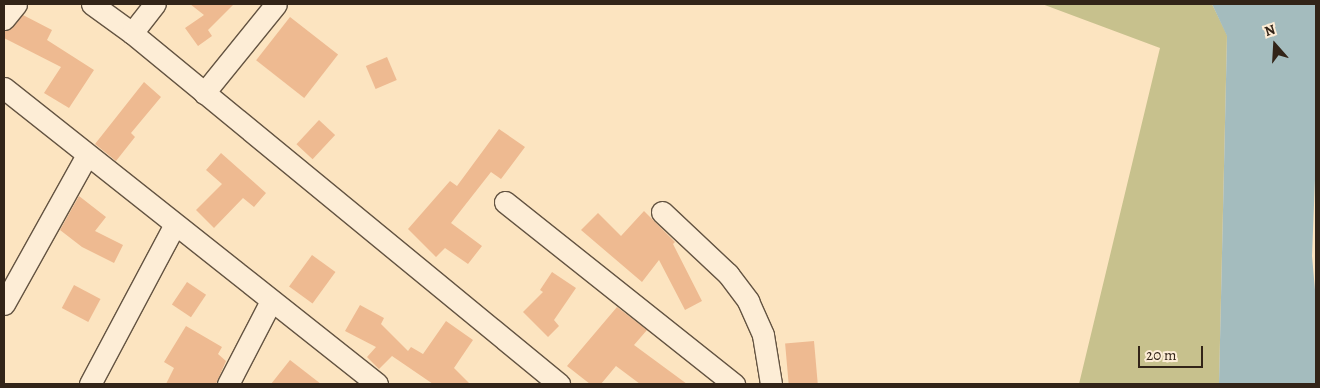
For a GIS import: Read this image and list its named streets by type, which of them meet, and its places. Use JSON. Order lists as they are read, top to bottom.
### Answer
{
  "scale_bar": "20 m",
  "north": "top"
}
